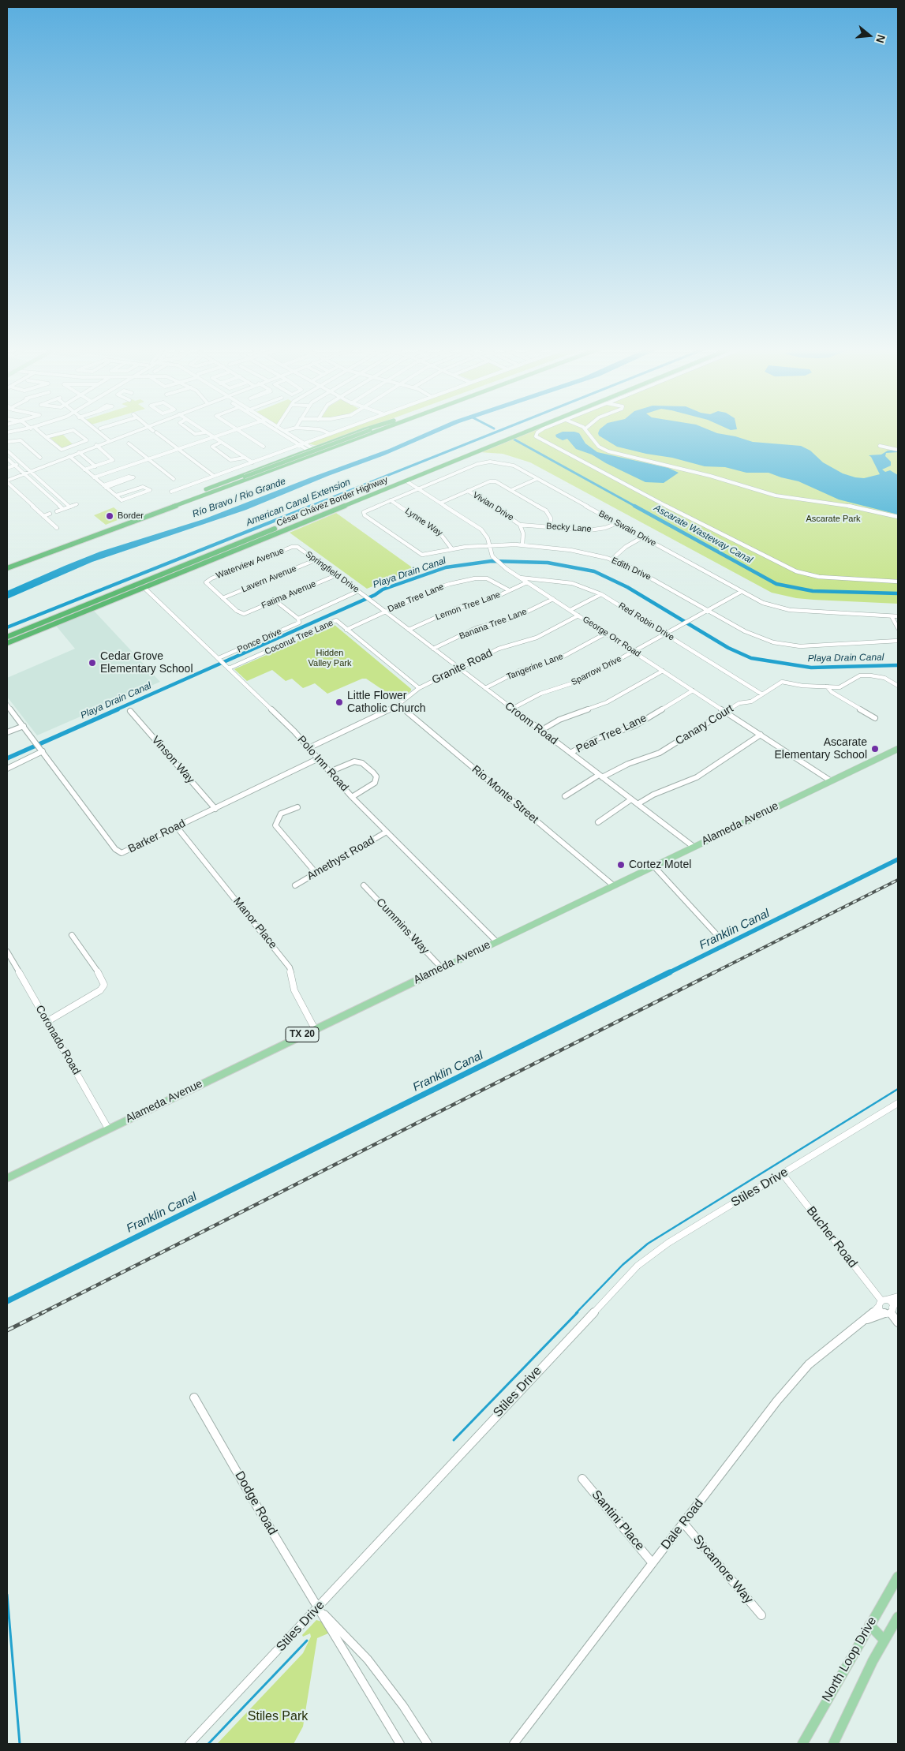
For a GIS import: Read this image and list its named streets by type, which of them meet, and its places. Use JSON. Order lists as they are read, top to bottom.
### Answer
{
  "streets": {
    "highway": ["César Chávez Border Highway"],
    "main road": ["Alameda Avenue", "TX 20", "North Loop Drive"],
    "street": [
      "Vivian Drive",
      "Lynne Way",
      "Becky Lane",
      "Ben Swain Drive",
      "Waterview Avenue",
      "Edith Drive",
      "Springfield Drive",
      "Lavern Avenue",
      "Fatima Avenue",
      "Date Tree Lane",
      "Lemon Tree Lane",
      "Red Robin Drive",
      "Banana Tree Lane",
      "George Orr Road",
      "Coconut Tree Lane",
      "Ponce Drive",
      "Granite Road",
      "Tangerine Lane",
      "Sparrow Drive",
      "Croom Road",
      "Canary Court",
      "Pear Tree Lane",
      "Vinson Way",
      "Polo Inn Road",
      "Rio Monte Street",
      "Barker Road",
      "Amethyst Road",
      "Manor Place",
      "Cummins Way",
      "Coronado Road",
      "Stiles Drive",
      "Bucher Road",
      "Dodge Road",
      "Santini Place",
      "Dale Road",
      "Sycamore Way"
    ]
  },
  "crossings": [
    ["Vivian Drive", "Becky Lane"],
    ["Vivian Drive", "Edith Drive"],
    ["Lynne Way", "Ben Swain Drive"],
    ["Lynne Way", "Edith Drive"],
    ["Becky Lane", "Ben Swain Drive"],
    ["Ben Swain Drive", "Edith Drive"],
    ["Ben Swain Drive", "George Orr Road"],
    ["Ben Swain Drive", "Sparrow Drive"],
    ["Waterview Avenue", "Springfield Drive"],
    ["Waterview Avenue", "Lavern Avenue"],
    ["Waterview Avenue", "Fatima Avenue"],
    ["Edith Drive", "George Orr Road"],
    ["Edith Drive", "Sparrow Drive"],
    ["Springfield Drive", "Lavern Avenue"],
    ["Springfield Drive", "Fatima Avenue"],
    ["Springfield Drive", "Ponce Drive"],
    ["Springfield Drive", "Croom Road"],
    ["Lavern Avenue", "Fatima Avenue"],
    ["Date Tree Lane", "Lemon Tree Lane"],
    ["Date Tree Lane", "Coconut Tree Lane"],
    ["Date Tree Lane", "Croom Road"],
    ["Lemon Tree Lane", "George Orr Road"],
    ["Lemon Tree Lane", "Croom Road"],
    ["Red Robin Drive", "George Orr Road"],
    ["Red Robin Drive", "Sparrow Drive"],
    ["Red Robin Drive", "Canary Court"],
    ["Banana Tree Lane", "George Orr Road"],
    ["Banana Tree Lane", "Croom Road"],
    ["George Orr Road", "Granite Road"],
    ["George Orr Road", "Tangerine Lane"],
    ["George Orr Road", "Sparrow Drive"],
    ["George Orr Road", "Canary Court"],
    ["George Orr Road", "Pear Tree Lane"],
    ["George Orr Road", "Alameda Avenue"],
    ["Coconut Tree Lane", "Granite Road"],
    ["Coconut Tree Lane", "Polo Inn Road"],
    ["Ponce Drive", "Polo Inn Road"],
    ["Granite Road", "Croom Road"],
    ["Granite Road", "Polo Inn Road"],
    ["Granite Road", "Rio Monte Street"],
    ["Tangerine Lane", "Croom Road"],
    ["Sparrow Drive", "Croom Road"],
    ["Croom Road", "Canary Court"],
    ["Croom Road", "Pear Tree Lane"],
    ["Croom Road", "Alameda Avenue"],
    ["Vinson Way", "Barker Road"],
    ["Polo Inn Road", "Alameda Avenue"],
    ["Polo Inn Road", "Barker Road"],
    ["Polo Inn Road", "Amethyst Road"],
    ["Rio Monte Street", "Alameda Avenue"],
    ["Alameda Avenue", "Manor Place"],
    ["Alameda Avenue", "Cummins Way"],
    ["Alameda Avenue", "Coronado Road"],
    ["Barker Road", "Manor Place"],
    ["Stiles Drive", "Bucher Road"],
    ["Stiles Drive", "Dodge Road"],
    ["Bucher Road", "Dale Road"],
    ["Santini Place", "Dale Road"],
    ["Dale Road", "Sycamore Way"]
  ],
  "water": [
    "Río Bravo / Rio Grande",
    "American Canal Extension",
    "Ascarate Wasteway Canal",
    "Playa Drain Canal",
    "Franklin Canal"
  ],
  "parks": ["Ascarate Park", "Hidden Valley Park", "Stiles Park"],
  "places": [
    "Border",
    "Cedar Grove Elementary School",
    "Little Flower Catholic Church",
    "Ascarate Elementary School",
    "Cortez Motel"
  ],
  "north": "right"
}
